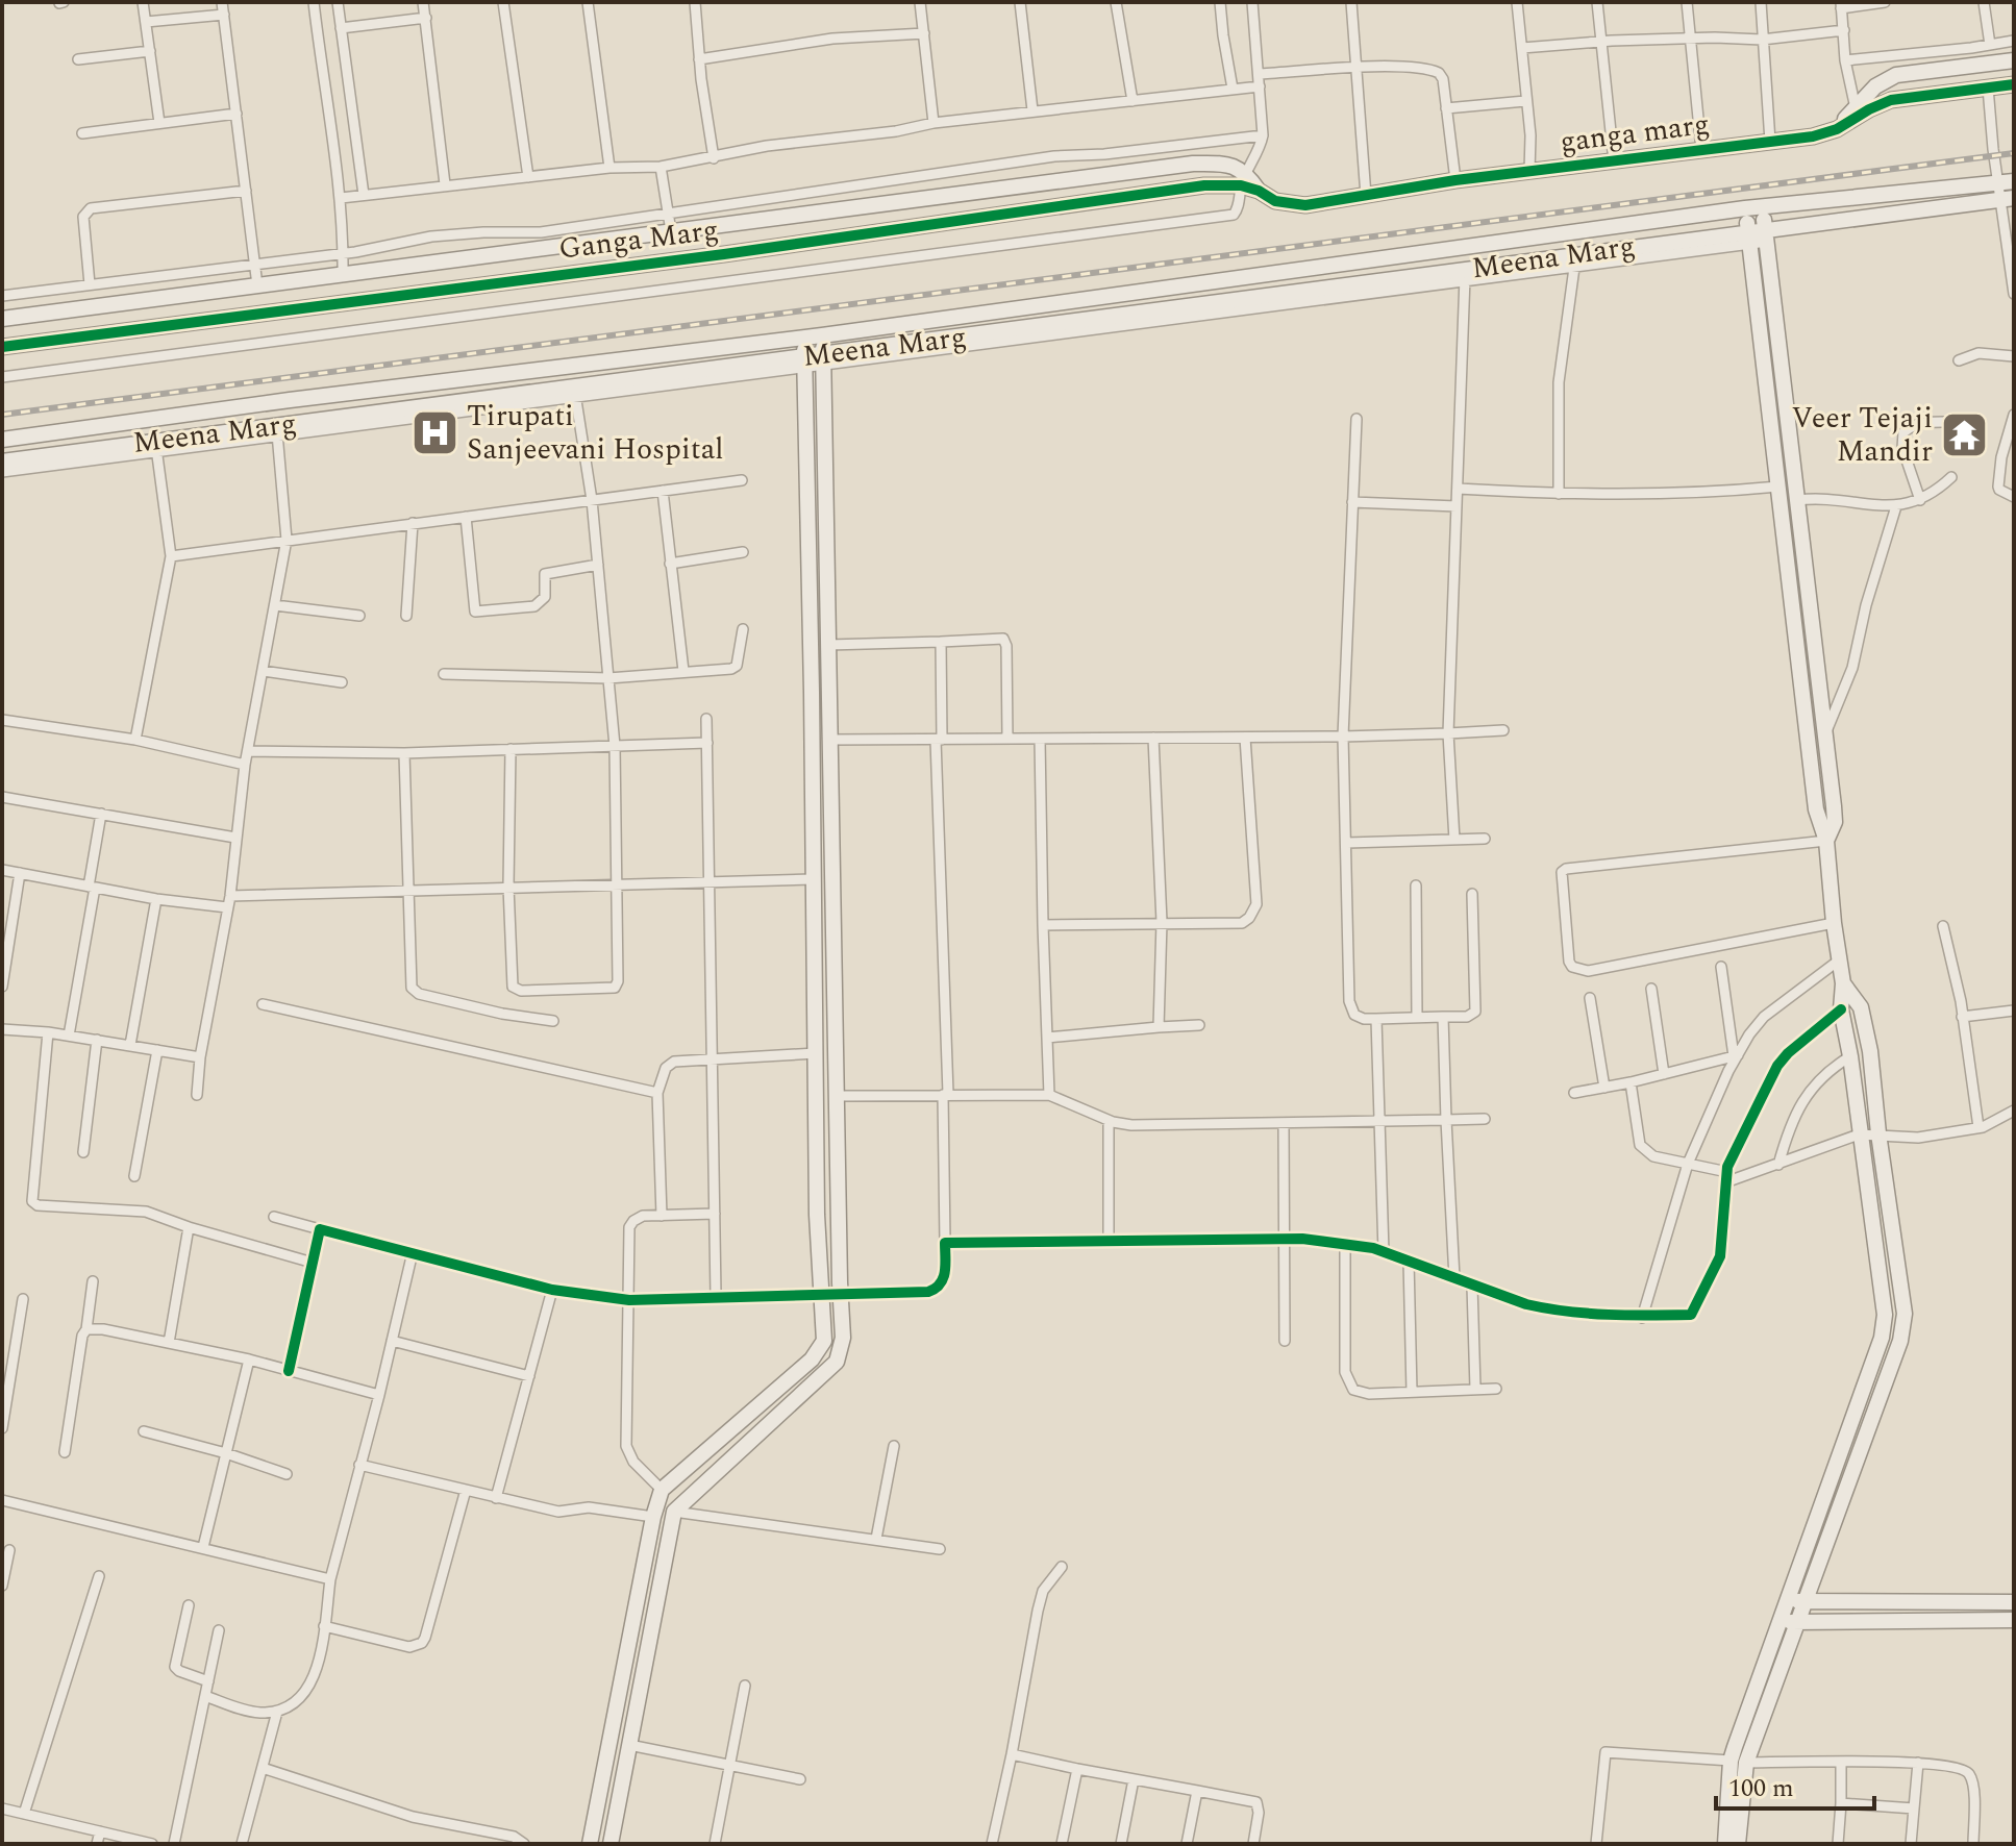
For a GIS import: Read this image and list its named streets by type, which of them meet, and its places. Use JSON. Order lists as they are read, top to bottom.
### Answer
{
  "streets": {
    "street": ["ganga marg", "Ganga Marg", "Meena Marg"]
  },
  "crossings": [
    ["ganga marg", "Ganga Marg"]
  ],
  "places": {
    "hospital": ["Tirupati Sanjeevani Hospital"],
    "temple": ["Veer Tejaji Mandir"]
  },
  "scale_bar": "100 m"
}
